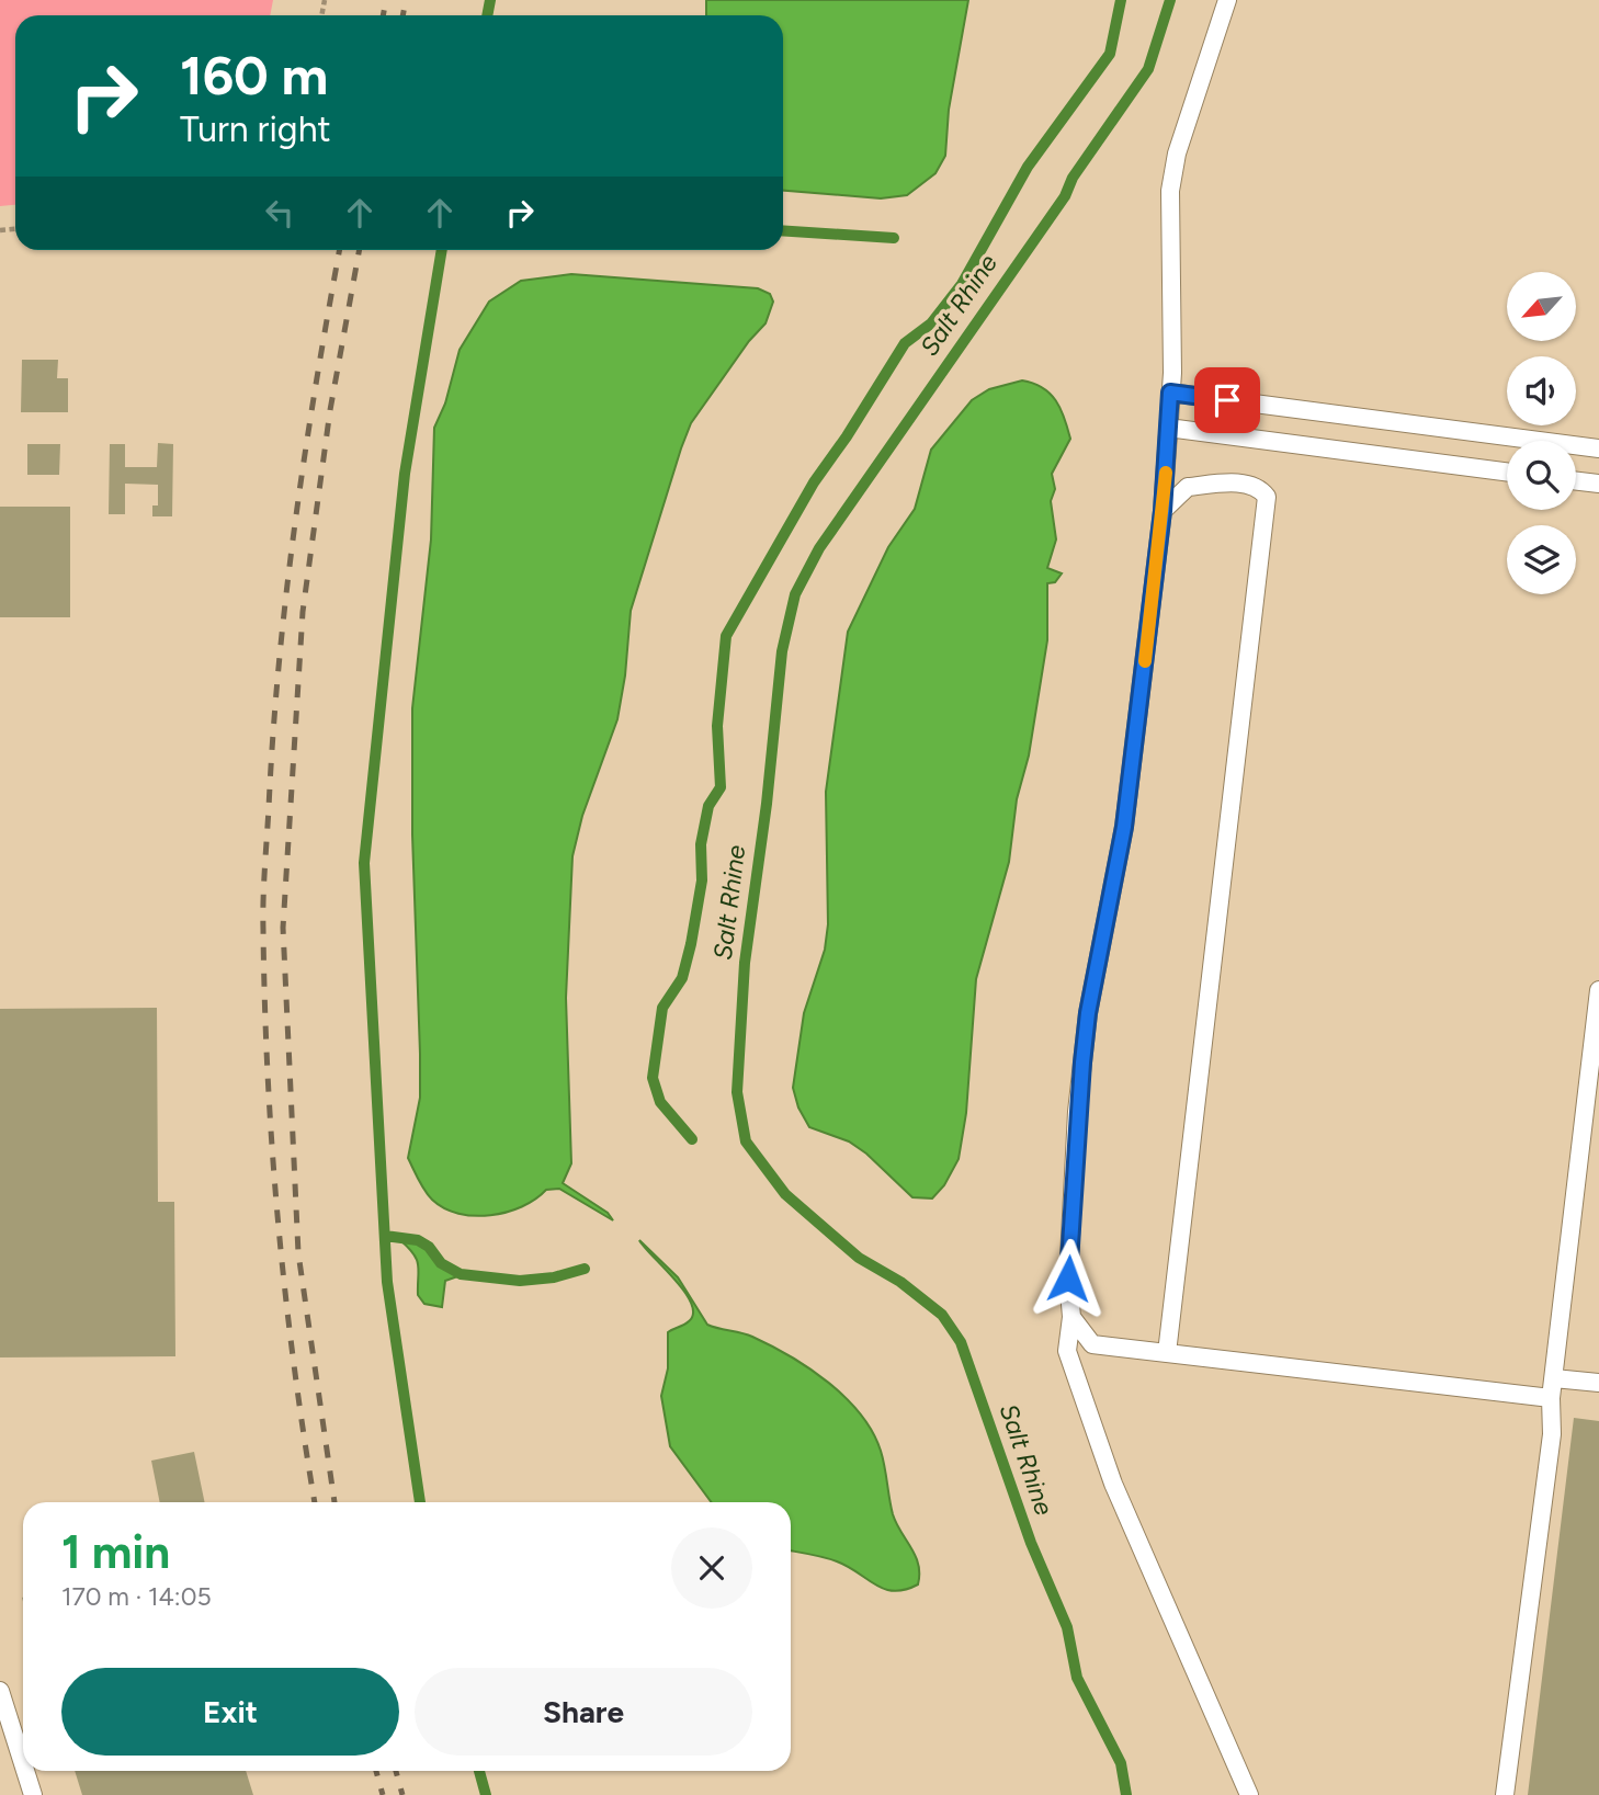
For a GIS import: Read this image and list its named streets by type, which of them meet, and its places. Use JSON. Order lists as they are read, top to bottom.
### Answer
{
  "water": ["Salt Rhine"],
  "north": "bottom left",
  "page": {
    "turn": ["160 m", "Turn right"],
    "heading": ["1 min", "170 m · 14:05"],
    "buttons": ["Exit", "Share"]
  }
}
